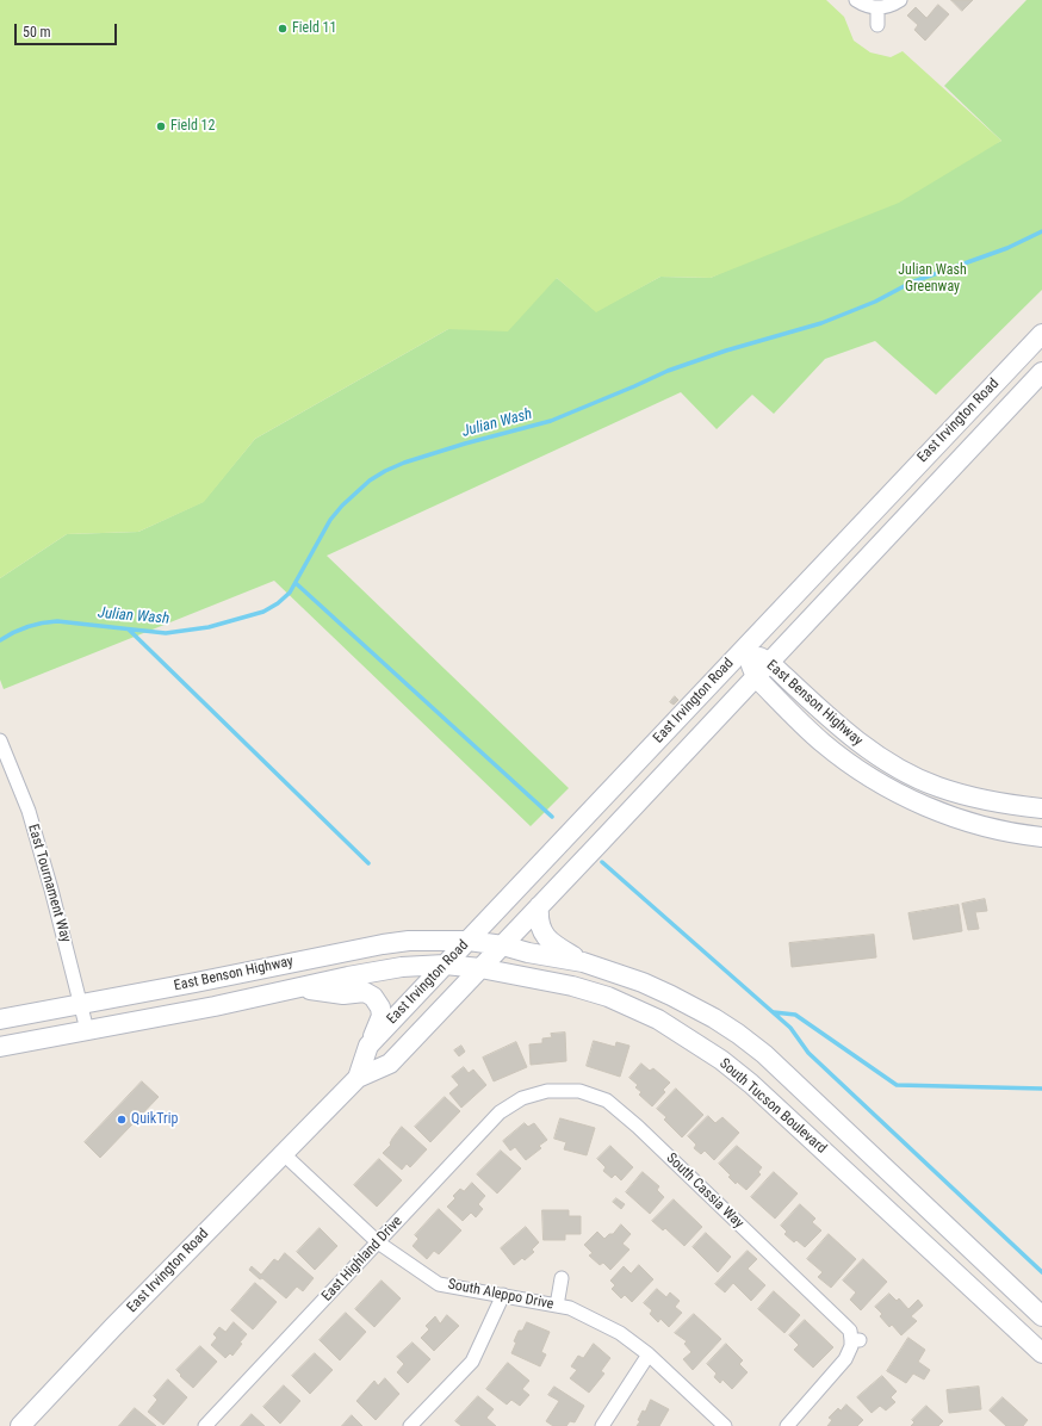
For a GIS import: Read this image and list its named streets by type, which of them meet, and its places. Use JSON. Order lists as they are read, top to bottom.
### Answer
{
  "streets": {
    "main road": ["East Irvington Road", "East Benson Highway", "South Tucson Boulevard"],
    "street": [
      "East Tournament Way",
      "South Cassia Way",
      "East Highland Drive",
      "South Aleppo Drive"
    ]
  },
  "crossings": [
    ["East Irvington Road", "East Benson Highway"],
    ["East Irvington Road", "South Tucson Boulevard"],
    ["East Irvington Road", "South Aleppo Drive"],
    ["East Benson Highway", "East Tournament Way"],
    ["East Benson Highway", "South Tucson Boulevard"],
    ["South Cassia Way", "East Highland Drive"],
    ["East Highland Drive", "South Aleppo Drive"]
  ],
  "water": ["Julian Wash"],
  "parks": ["Julian Wash Greenway"],
  "places": ["Field 11", "Field 12", "QuikTrip"],
  "scale_bar": "50 m"
}
